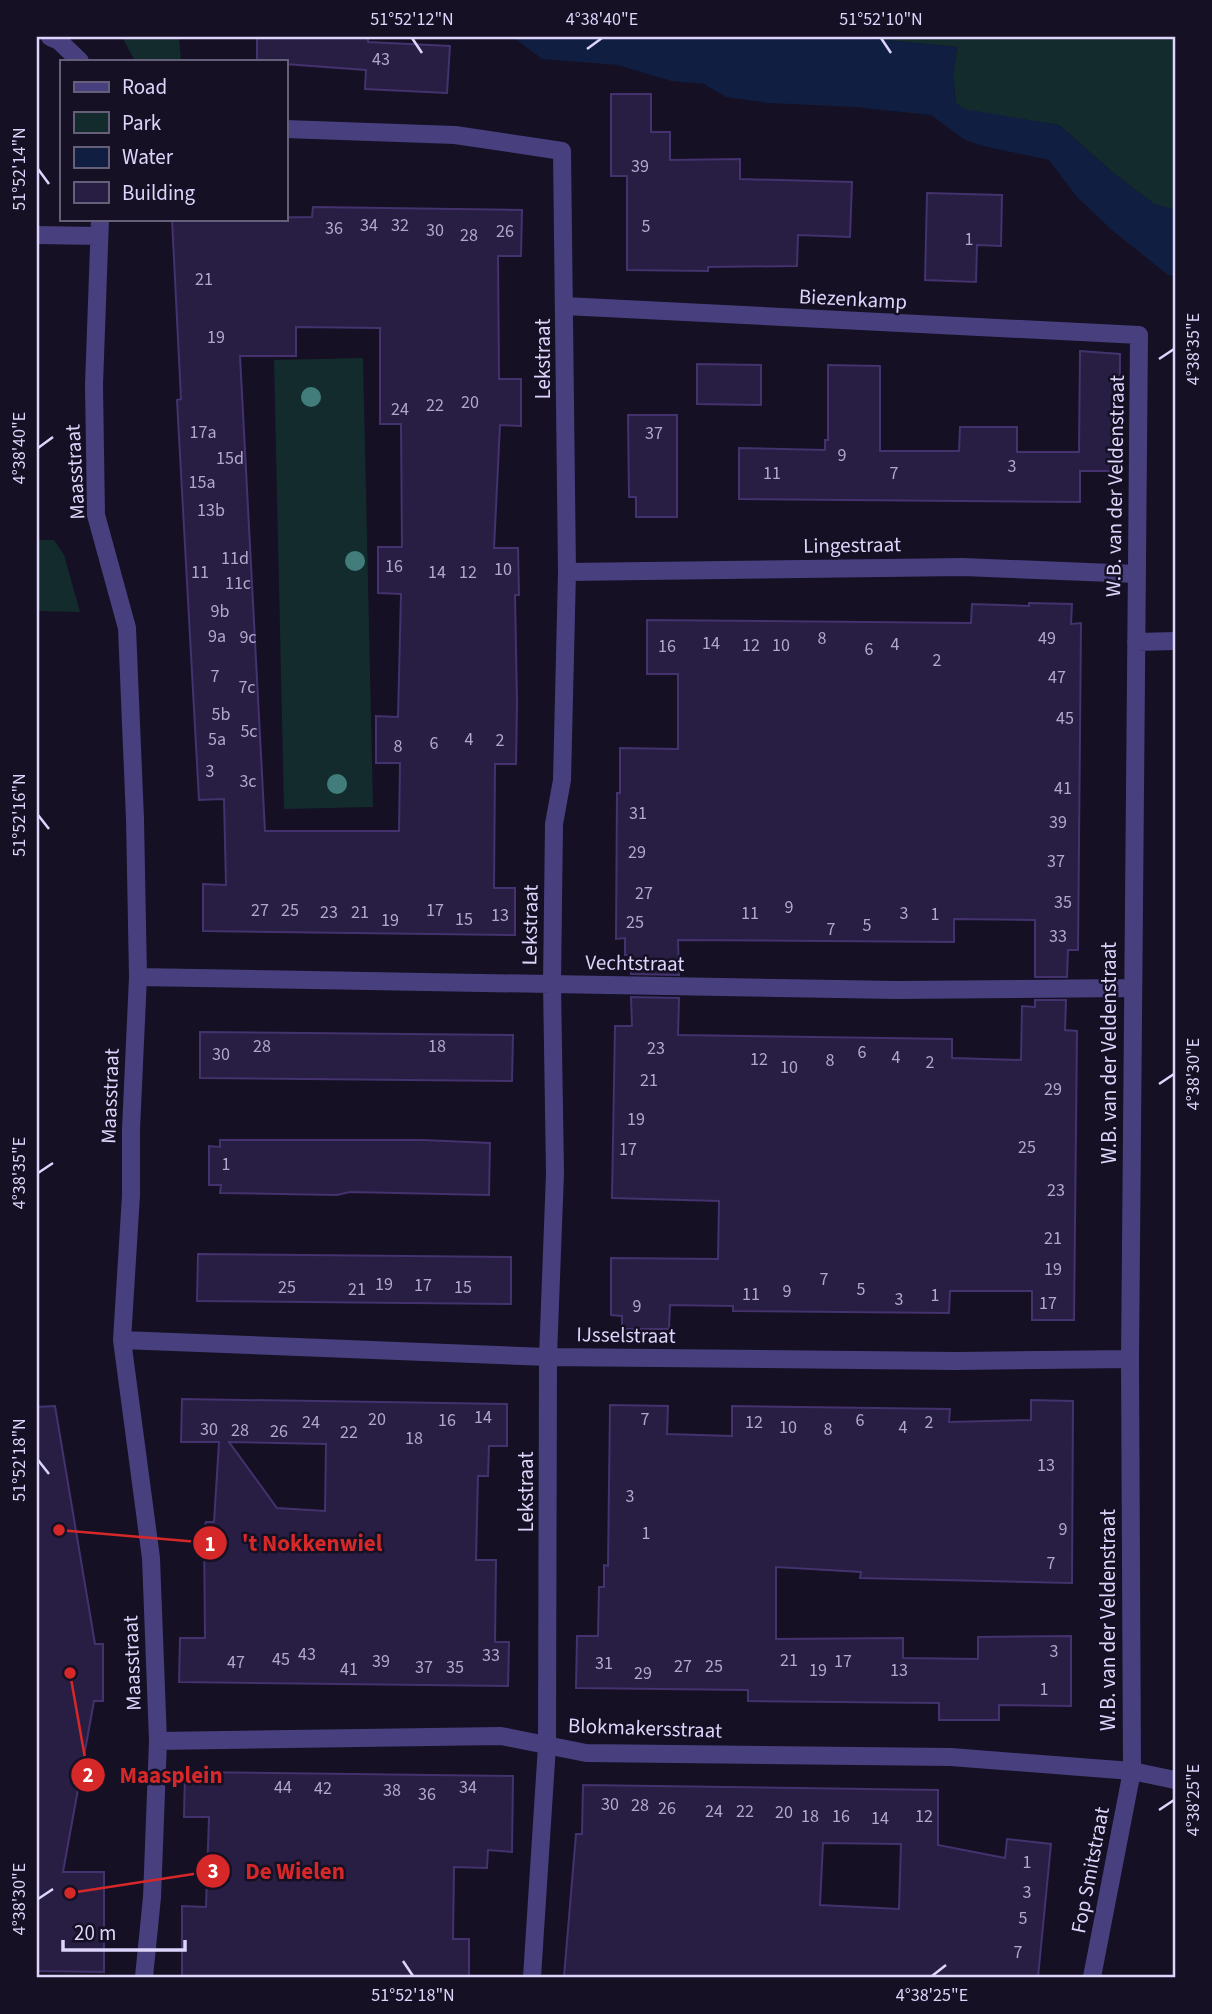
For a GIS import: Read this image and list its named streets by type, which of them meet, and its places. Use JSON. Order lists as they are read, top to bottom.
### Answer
{
  "streets": {
    "street": [
      "Biezenkamp",
      "Lekstraat",
      "Maasstraat",
      "W.B. van der Veldenstraat",
      "Lingestraat",
      "Vechtstraat",
      "IJsselstraat",
      "Blokmakersstraat",
      "Fop Smitstraat"
    ]
  },
  "crossings": [
    ["Biezenkamp", "Lekstraat"],
    ["Biezenkamp", "W.B. van der Veldenstraat"],
    ["Lekstraat", "Lingestraat"],
    ["Lekstraat", "Vechtstraat"],
    ["Lekstraat", "IJsselstraat"],
    ["Lekstraat", "Blokmakersstraat"],
    ["Maasstraat", "Vechtstraat"],
    ["Maasstraat", "IJsselstraat"],
    ["Maasstraat", "Blokmakersstraat"],
    ["W.B. van der Veldenstraat", "Lingestraat"],
    ["W.B. van der Veldenstraat", "Vechtstraat"],
    ["W.B. van der Veldenstraat", "IJsselstraat"],
    ["W.B. van der Veldenstraat", "Blokmakersstraat"],
    ["W.B. van der Veldenstraat", "Fop Smitstraat"],
    ["Blokmakersstraat", "Fop Smitstraat"]
  ],
  "places": ["'t Nokkenwiel", "Maasplein", "De Wielen"],
  "house_numbers": [
    "43",
    "39",
    "34",
    "32",
    "5",
    "36",
    "30",
    "26",
    "28",
    "1",
    "21",
    "19",
    "20",
    "22",
    "24",
    "17a",
    "37",
    "9",
    "15d",
    "3",
    "11",
    "7",
    "15a",
    "13b",
    "11d",
    "16",
    "10",
    "11",
    "14",
    "12",
    "11c",
    "9b",
    "9a",
    "9c",
    "8",
    "49",
    "14",
    "4",
    "12",
    "10",
    "16",
    "6",
    "2",
    "7",
    "47",
    "7c",
    "5b",
    "45",
    "5c",
    "5a",
    "4",
    "2",
    "6",
    "8",
    "3",
    "3c",
    "41",
    "31",
    "39",
    "29",
    "37",
    "27",
    "35",
    "9",
    "27",
    "25",
    "17",
    "23",
    "21",
    "11",
    "3",
    "1",
    "13",
    "15",
    "19",
    "25",
    "5",
    "7",
    "33",
    "28",
    "18",
    "23",
    "6",
    "30",
    "4",
    "12",
    "8",
    "2",
    "10",
    "21",
    "29",
    "19",
    "25",
    "17",
    "1",
    "23",
    "21",
    "19",
    "7",
    "19",
    "17",
    "25",
    "15",
    "21",
    "5",
    "9",
    "11",
    "1",
    "3",
    "17",
    "9",
    "14",
    "20",
    "7",
    "16",
    "6",
    "24",
    "12",
    "2",
    "10",
    "4",
    "30",
    "8",
    "28",
    "26",
    "22",
    "18",
    "13",
    "3",
    "9",
    "1",
    "7",
    "3",
    "43",
    "33",
    "45",
    "21",
    "39",
    "17",
    "47",
    "31",
    "27",
    "25",
    "37",
    "35",
    "41",
    "19",
    "13",
    "29",
    "1",
    "44",
    "34",
    "42",
    "38",
    "36",
    "30",
    "28",
    "26",
    "24",
    "22",
    "20",
    "18",
    "16",
    "12",
    "14",
    "1",
    "3",
    "5",
    "7"
  ],
  "legend": [
    "Road",
    "Park",
    "Water",
    "Building"
  ],
  "scale_bar": "20 m",
  "coordinates": [
    "51°52'12\"N",
    "4°38'40\"E",
    "51°52'10\"N",
    "51°52'14\"N",
    "4°38'35\"E",
    "51°52'16\"N",
    "4°38'30\"E",
    "51°52'18\"N",
    "4°38'25\"E"
  ]
}
